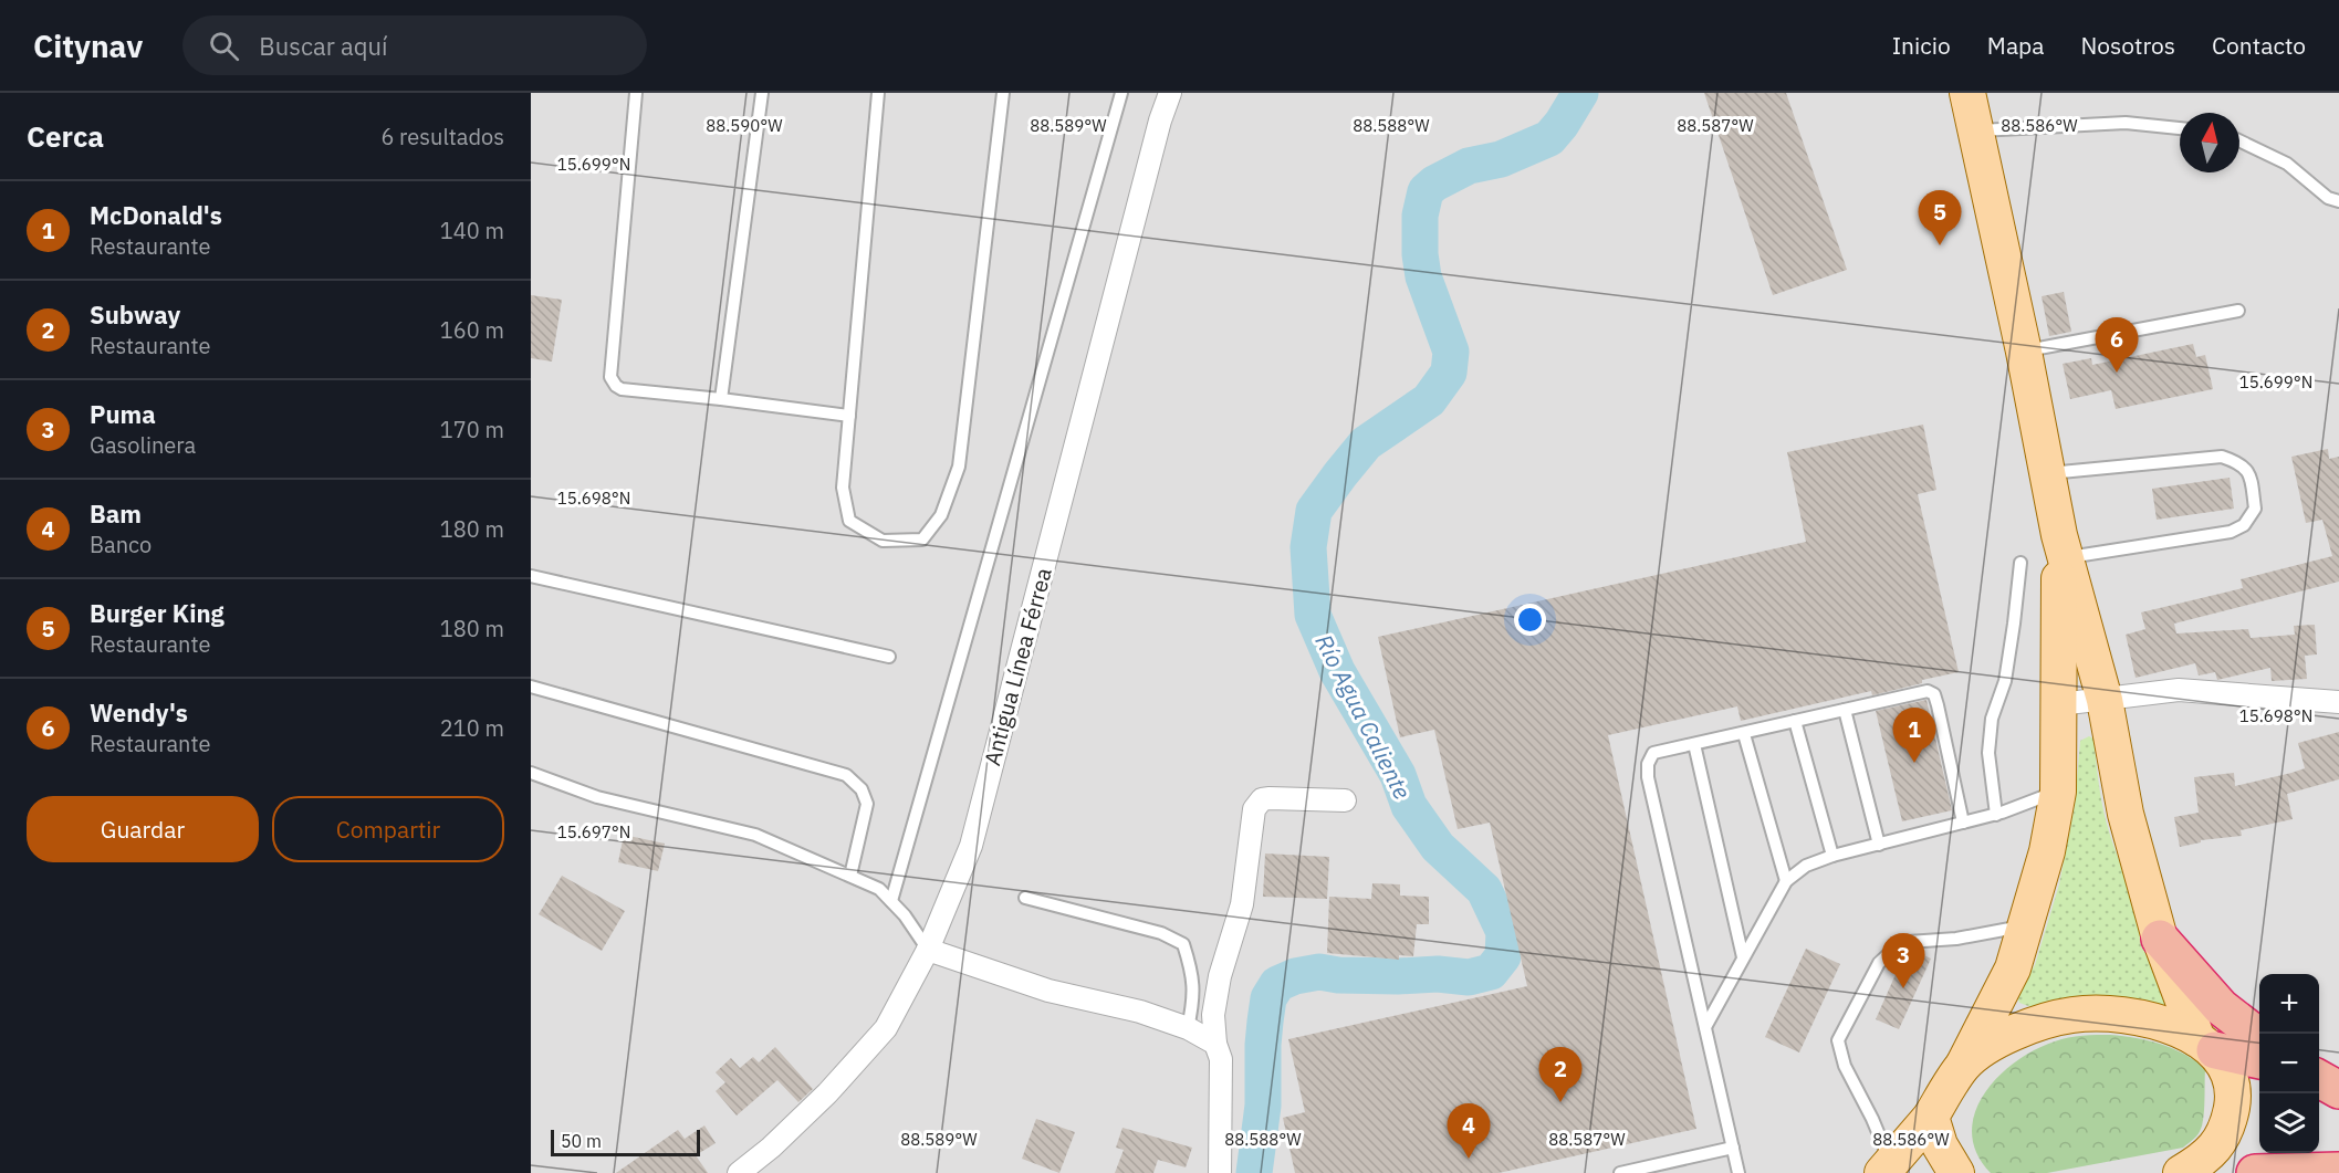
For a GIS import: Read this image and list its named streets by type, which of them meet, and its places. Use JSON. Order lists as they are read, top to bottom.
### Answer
{
  "streets": {
    "street": ["Antigua Línea Férrea"]
  },
  "water": ["Río Agua Caliente"],
  "scale_bar": "50 m",
  "north": "top",
  "page": {
    "header": "Citynav",
    "search": "Buscar aquí",
    "nav": [
      "Inicio",
      "Mapa",
      "Nosotros",
      "Contacto"
    ],
    "heading": ["Cerca", "6 resultados"],
    "list": [
      {
        "mark": "1",
        "name": "McDonald's",
        "note": "Restaurante",
        "value": "140 m"
      },
      {
        "mark": "2",
        "name": "Subway",
        "note": "Restaurante",
        "value": "160 m"
      },
      {
        "mark": "3",
        "name": "Puma",
        "note": "Gasolinera",
        "value": "170 m"
      },
      {
        "mark": "4",
        "name": "Bam",
        "note": "Banco",
        "value": "180 m"
      },
      {
        "mark": "5",
        "name": "Burger King",
        "note": "Restaurante",
        "value": "180 m"
      },
      {
        "mark": "6",
        "name": "Wendy's",
        "note": "Restaurante",
        "value": "210 m"
      }
    ],
    "pins": [
      "5",
      "6",
      "1",
      "3",
      "2",
      "4"
    ],
    "buttons": ["Guardar", "Compartir"],
    "map_buttons": ["+", "−"],
    "scale": "50 m"
  },
  "coordinates": [
    "88.590°W",
    "88.589°W",
    "88.588°W",
    "88.587°W",
    "88.586°W",
    "15.699°N",
    "15.698°N",
    "15.697°N"
  ]
}
